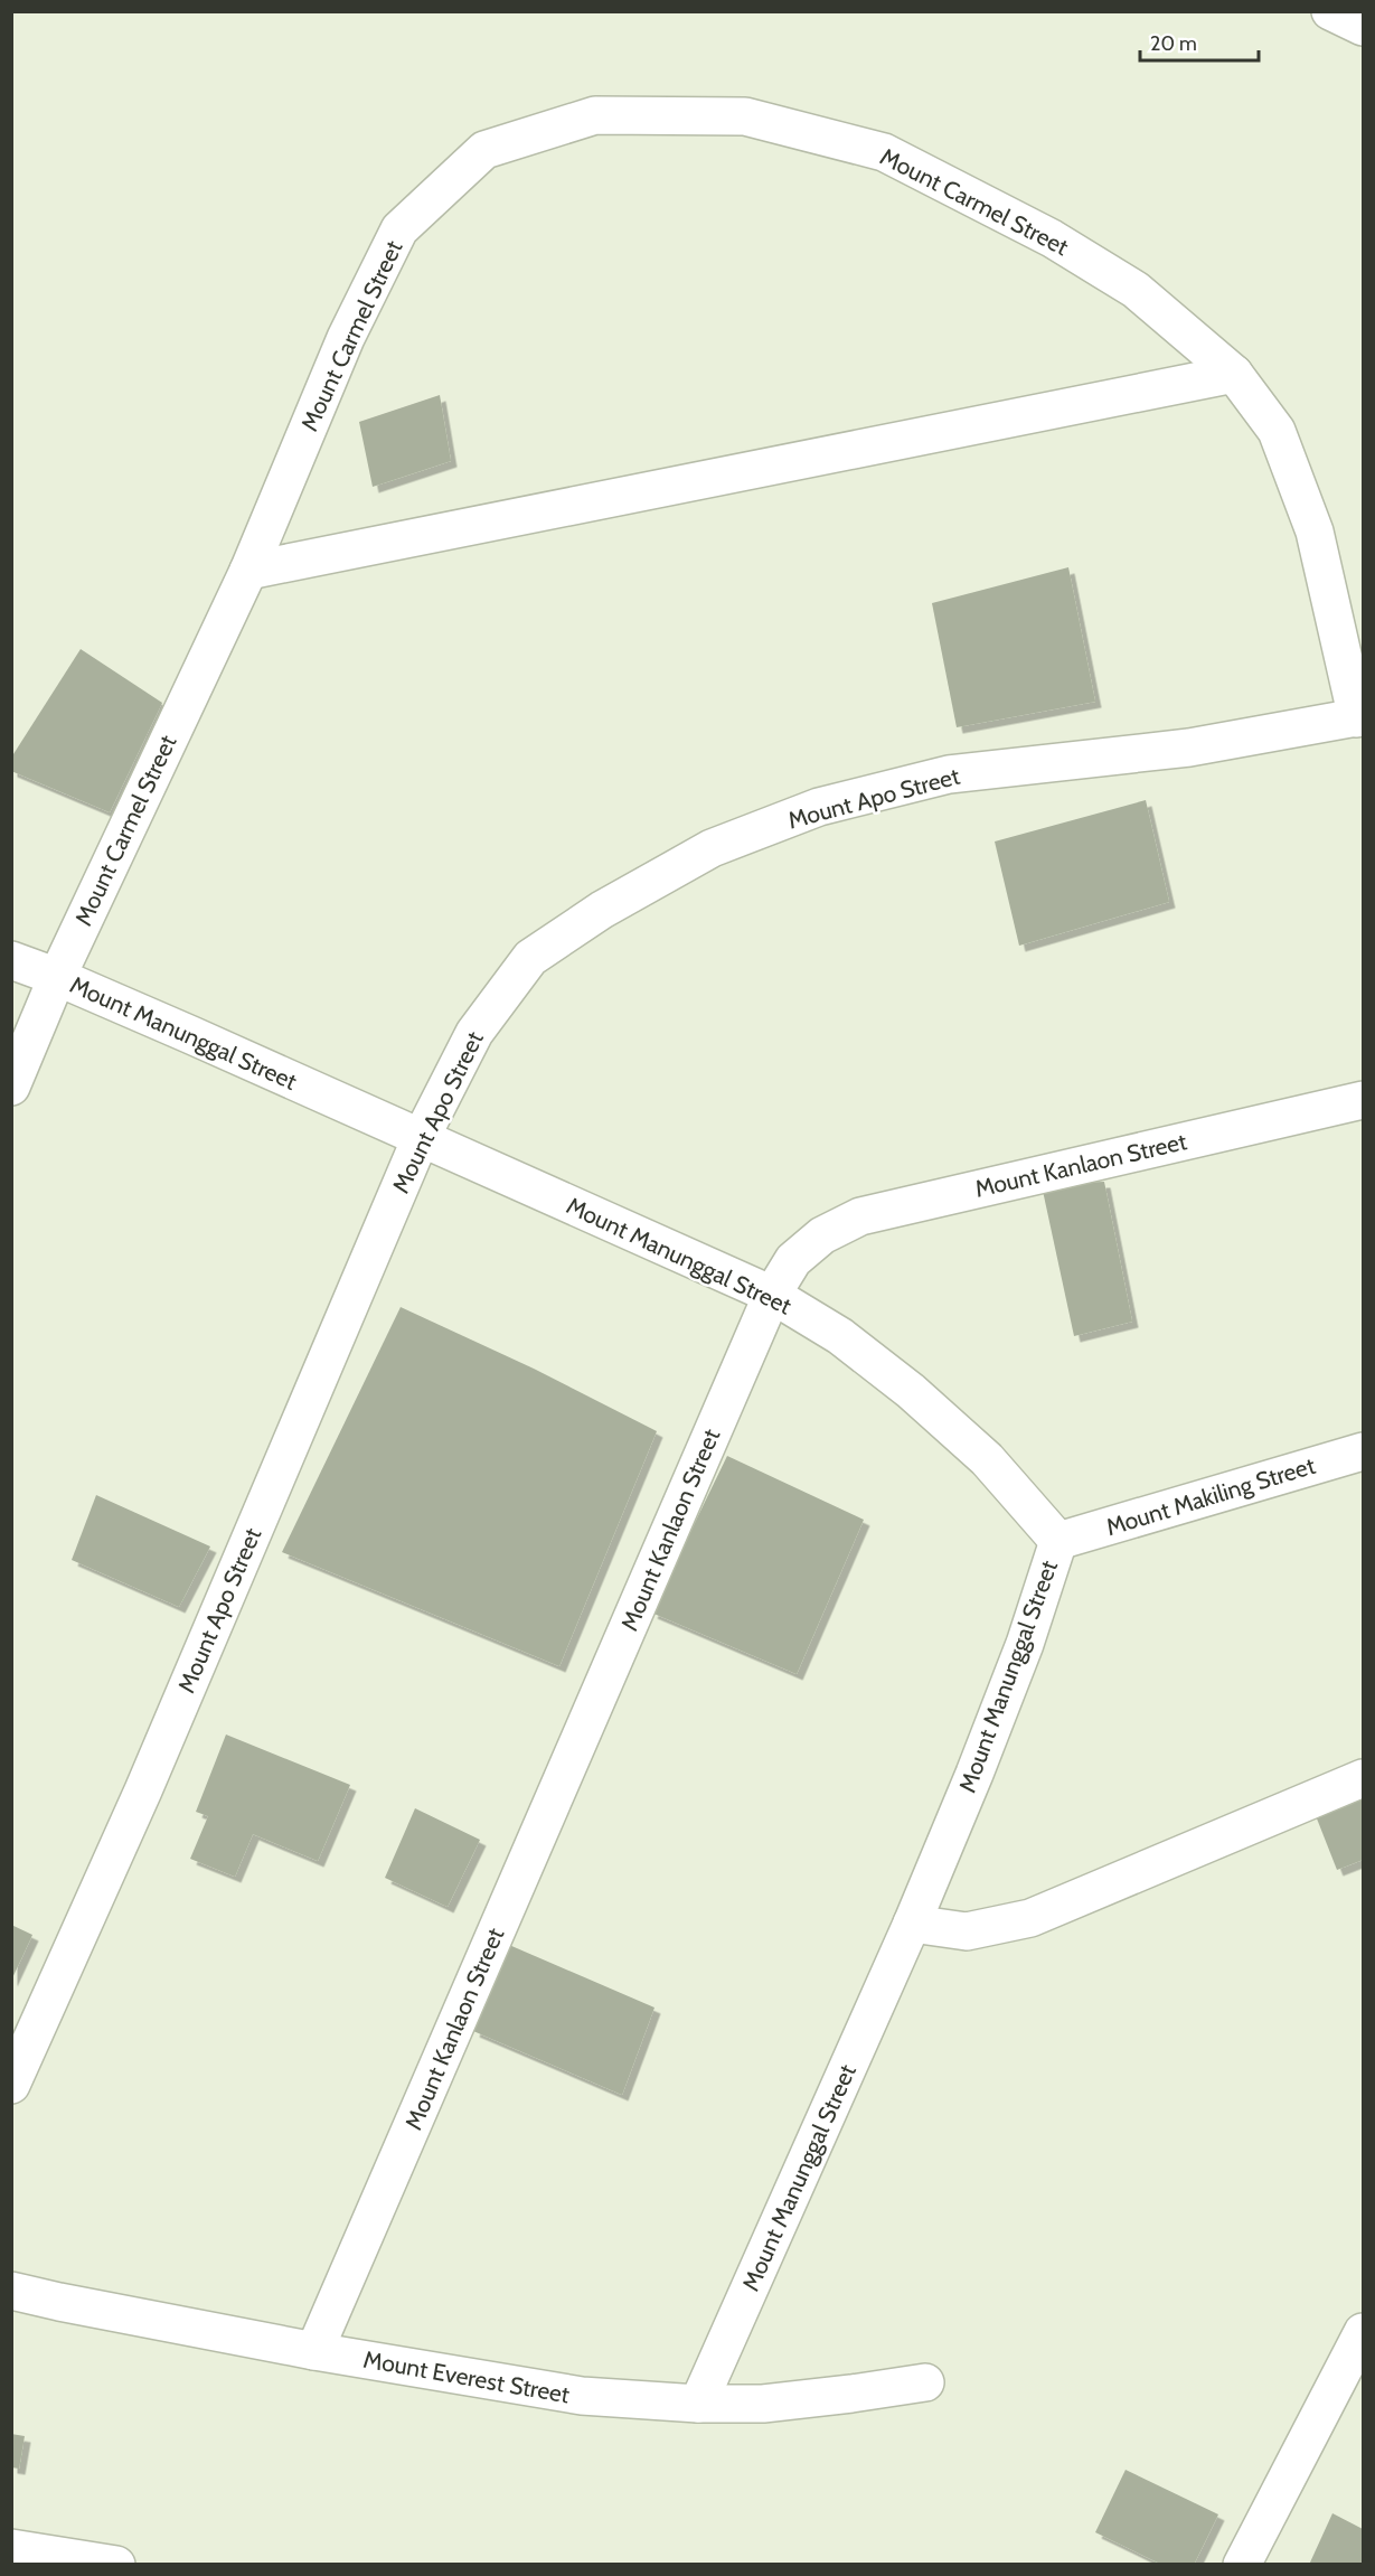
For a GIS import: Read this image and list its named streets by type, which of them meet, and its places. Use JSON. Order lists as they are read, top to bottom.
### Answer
{
  "streets": {
    "street": [
      "Mount Carmel Street",
      "Mount Apo Street",
      "Mount Manunggal Street",
      "Mount Kanlaon Street",
      "Mount Makiling Street",
      "Mount Everest Street"
    ]
  },
  "crossings": [
    ["Mount Carmel Street", "Mount Apo Street"],
    ["Mount Carmel Street", "Mount Manunggal Street"],
    ["Mount Apo Street", "Mount Manunggal Street"],
    ["Mount Manunggal Street", "Mount Kanlaon Street"],
    ["Mount Manunggal Street", "Mount Makiling Street"],
    ["Mount Manunggal Street", "Mount Everest Street"],
    ["Mount Kanlaon Street", "Mount Everest Street"]
  ],
  "scale_bar": "20 m"
}
